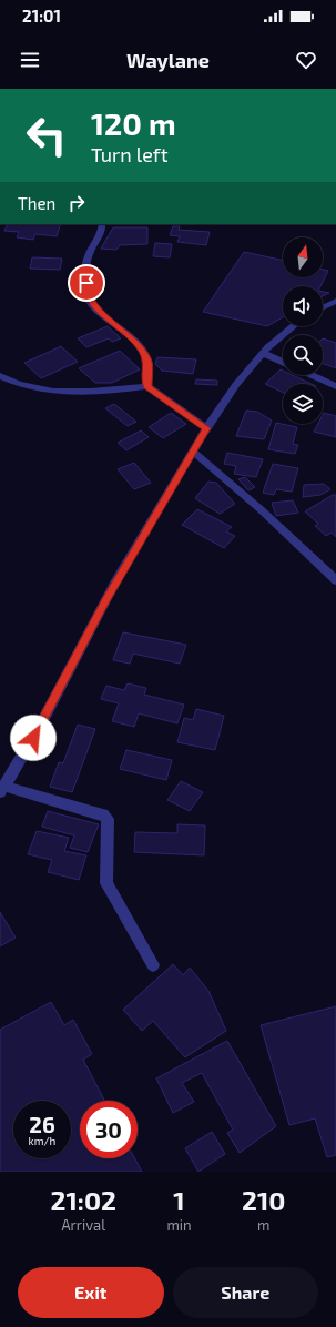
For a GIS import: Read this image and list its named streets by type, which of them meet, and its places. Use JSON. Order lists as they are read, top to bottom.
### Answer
{
  "north": "top",
  "page": {
    "status": "21:01",
    "header": "Waylane",
    "turn": ["120 m", "Turn left"],
    "then": "Then",
    "speed": "26 km/h",
    "limit": "30",
    "eta": [
      "21:02",
      "Arrival",
      "1",
      "min",
      "210",
      "m"
    ],
    "buttons": ["Exit", "Share"]
  }
}
